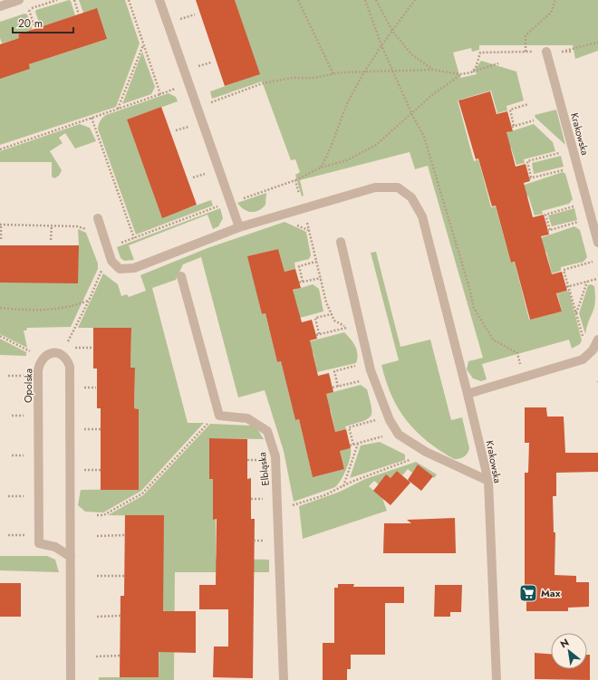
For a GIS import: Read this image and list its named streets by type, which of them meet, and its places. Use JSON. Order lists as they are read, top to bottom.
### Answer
{
  "streets": {
    "street": ["Krakowska", "Opolska", "Elbląska"]
  },
  "places": {
    "supermarket": ["Max"]
  },
  "scale_bar": "20 m",
  "north": "top left"
}
